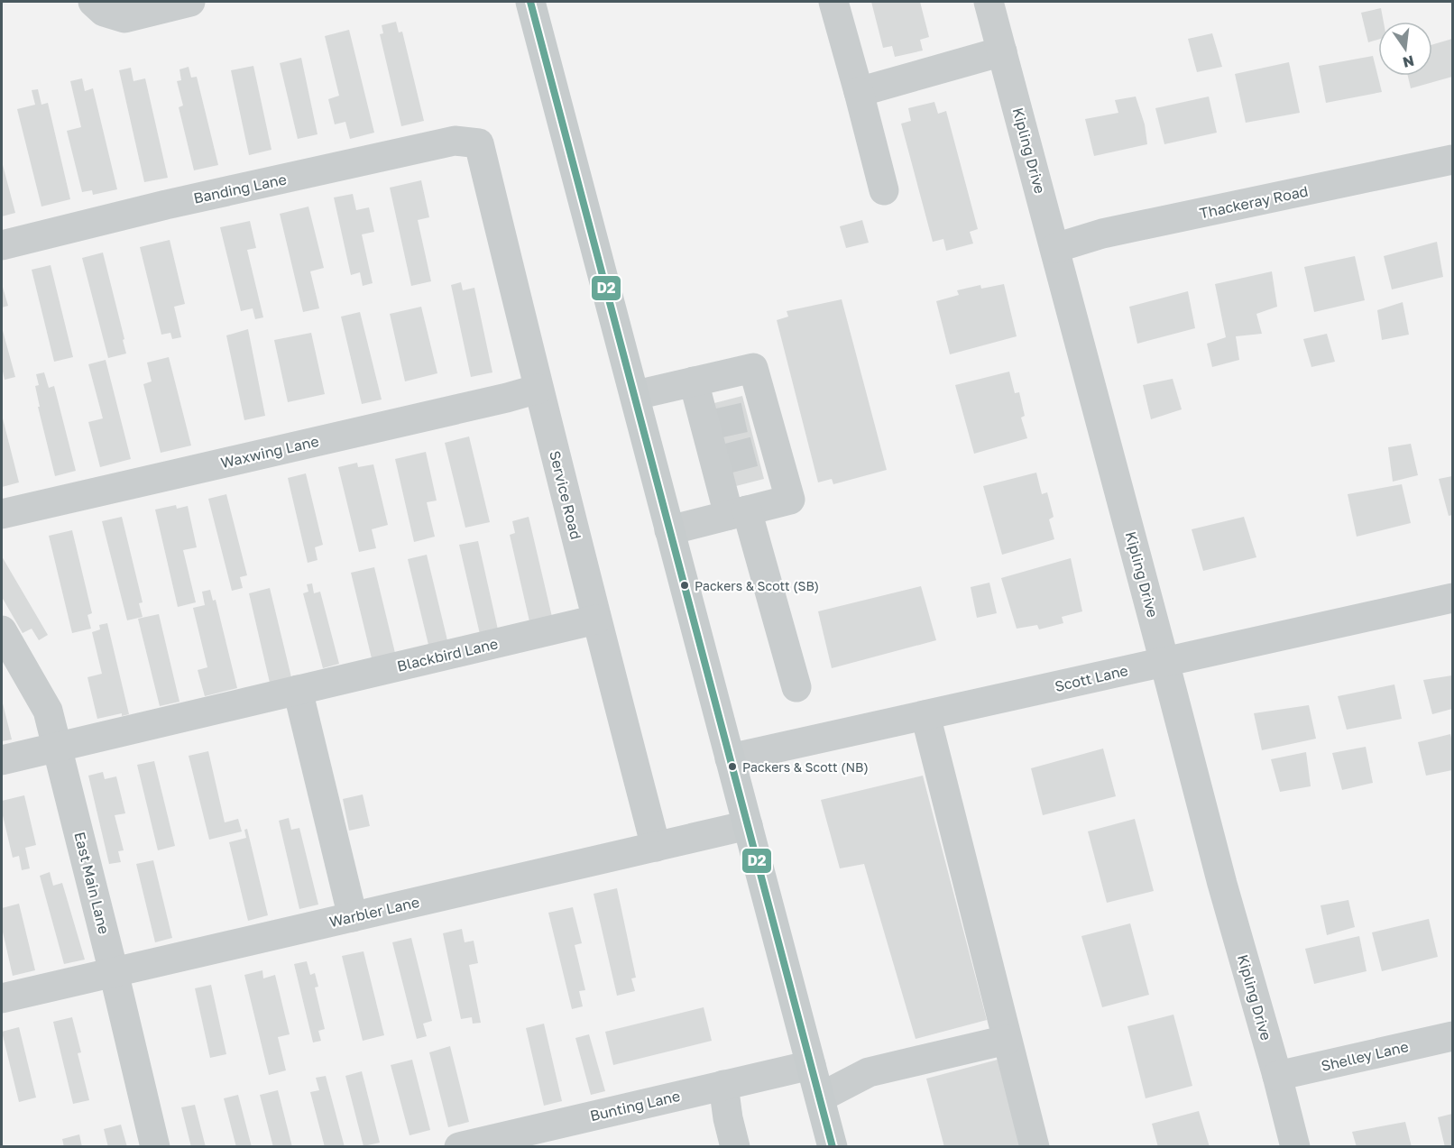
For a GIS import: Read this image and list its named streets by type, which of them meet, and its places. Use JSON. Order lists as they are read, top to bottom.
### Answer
{
  "streets": {
    "street": [
      "Kipling Drive",
      "Banding Lane",
      "Thackeray Road",
      "Waxwing Lane",
      "Service Road",
      "Blackbird Lane",
      "Scott Lane",
      "East Main Lane",
      "Warbler Lane",
      "Shelley Lane",
      "Bunting Lane"
    ]
  },
  "crossings": [
    ["Kipling Drive", "Thackeray Road"],
    ["Kipling Drive", "Scott Lane"],
    ["Kipling Drive", "Shelley Lane"],
    ["Banding Lane", "Service Road"],
    ["Waxwing Lane", "Service Road"],
    ["Service Road", "Blackbird Lane"],
    ["Service Road", "Warbler Lane"],
    ["Blackbird Lane", "East Main Lane"],
    ["East Main Lane", "Warbler Lane"]
  ],
  "places": ["Packers & Scott (SB)", "Packers & Scott (NB)"],
  "lines": ["transit line D2"],
  "north": "bottom"
}
